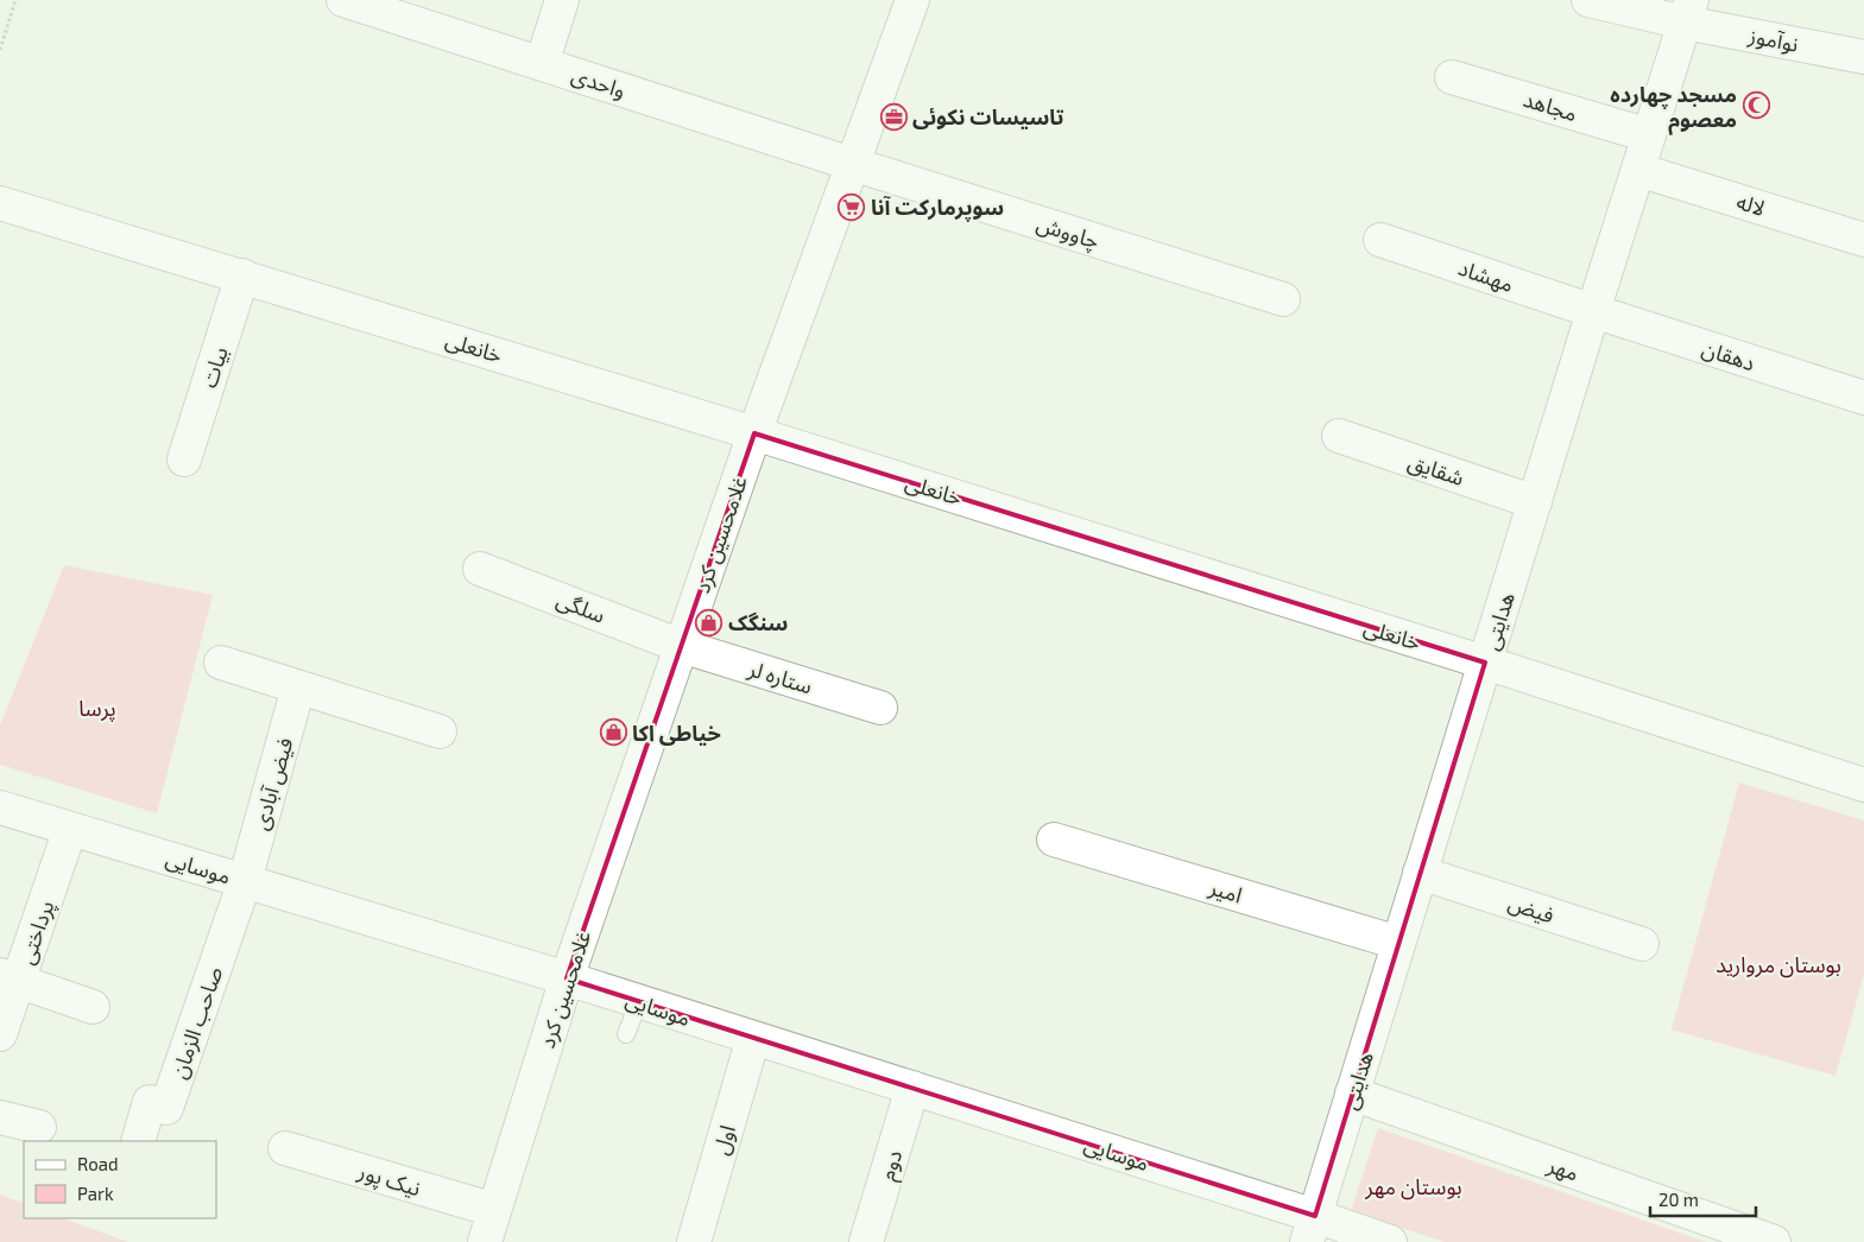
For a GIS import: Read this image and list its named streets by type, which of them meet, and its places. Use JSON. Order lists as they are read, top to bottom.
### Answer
{
  "streets": {
    "street": [
      "نوآموز",
      "واحدی",
      "مجاهد",
      "لاله",
      "چاووش",
      "مهشاد",
      "خانعلی",
      "دهقان",
      "بیات",
      "شقایق",
      "غلامحسین کرد",
      "سلگی",
      "هدایتی",
      "ستاره لر",
      "فیض آبادی",
      "موسایی",
      "امیر",
      "فیض",
      "پرداختی",
      "صاحب الزمان",
      "اول",
      "دوم",
      "مهر",
      "نیک پور"
    ]
  },
  "crossings": [
    ["نوآموز", "هدایتی"],
    ["واحدی", "چاووش"],
    ["واحدی", "غلامحسین کرد"],
    ["مجاهد", "هدایتی"],
    ["لاله", "هدایتی"],
    ["چاووش", "غلامحسین کرد"],
    ["مهشاد", "دهقان"],
    ["مهشاد", "هدایتی"],
    ["خانعلی", "بیات"],
    ["خانعلی", "غلامحسین کرد"],
    ["خانعلی", "هدایتی"],
    ["دهقان", "هدایتی"],
    ["شقایق", "هدایتی"],
    ["غلامحسین کرد", "سلگی"],
    ["غلامحسین کرد", "ستاره لر"],
    ["غلامحسین کرد", "موسایی"],
    ["غلامحسین کرد", "نیک پور"],
    ["سلگی", "ستاره لر"],
    ["هدایتی", "موسایی"],
    ["هدایتی", "امیر"],
    ["هدایتی", "فیض"],
    ["هدایتی", "مهر"],
    ["فیض آبادی", "موسایی"],
    ["فیض آبادی", "صاحب الزمان"],
    ["موسایی", "پرداختی"],
    ["موسایی", "صاحب الزمان"],
    ["موسایی", "اول"],
    ["موسایی", "دوم"]
  ],
  "parks": ["پرسا", "بوستان مروارید", "بوستان مهر"],
  "places": {
    "mosque": ["مسجد چهارده معصوم"],
    "office": ["تاسیسات نکوئی"],
    "supermarket": ["سوپرمارکت آنا"],
    "shop": ["سنگک", "خیاطی اکا"]
  },
  "legend": ["Road", "Park"],
  "scale_bar": "20 m"
}
